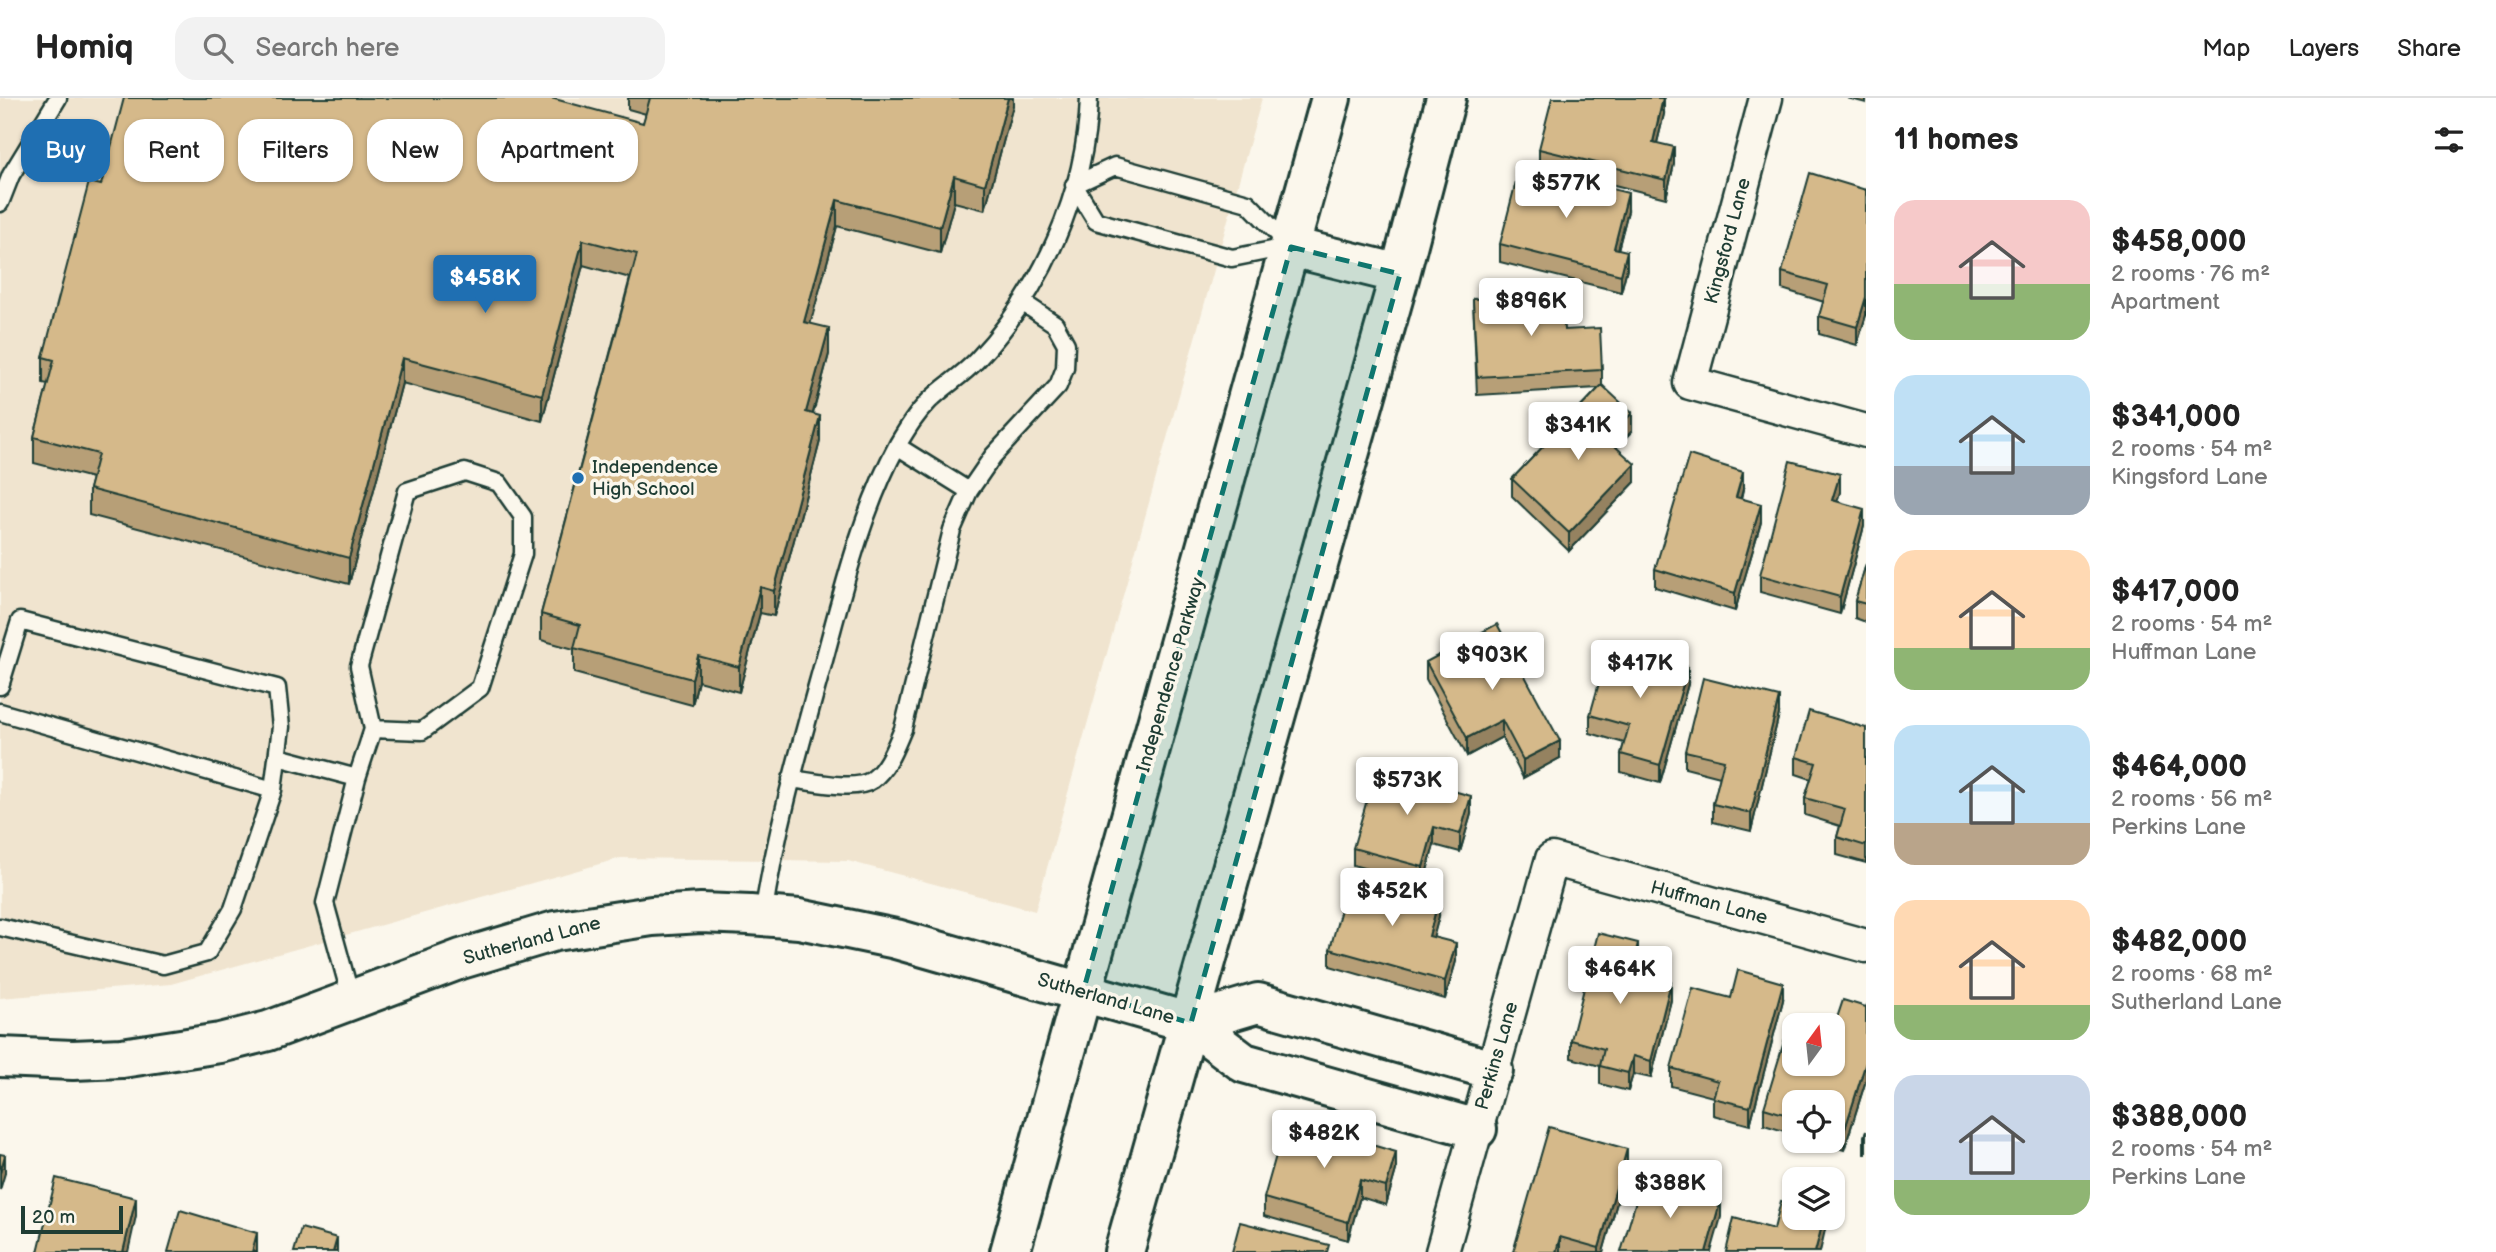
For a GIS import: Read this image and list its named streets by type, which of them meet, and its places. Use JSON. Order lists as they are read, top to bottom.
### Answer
{
  "streets": {
    "main road": ["Independence Parkway", "Sutherland Lane"],
    "street": ["Kingsford Lane", "Huffman Lane", "Perkins Lane"]
  },
  "crossings": [
    ["Independence Parkway", "Sutherland Lane"],
    ["Huffman Lane", "Perkins Lane"],
    ["Sutherland Lane", "Perkins Lane"]
  ],
  "places": ["Independence High School"],
  "scale_bar": "20 m",
  "north": "top",
  "page": {
    "header": "Homiq",
    "search": "Search here",
    "nav": ["Map", "Layers", "Share"],
    "heading": "11 homes",
    "chip": [
      "Buy",
      "Rent",
      "Filters",
      "New",
      "Apartment"
    ],
    "price": [
      "$577K",
      "$458K",
      "$896K",
      "$341K",
      "$903K",
      "$417K",
      "$573K",
      "$452K",
      "$464K",
      "$482K",
      "$388K"
    ],
    "list": [
      {
        "name": "$458,000",
        "note": "2 rooms · 76 m² · Apartment"
      },
      {
        "name": "$341,000",
        "note": "2 rooms · 54 m² · Kingsford Lane"
      },
      {
        "name": "$417,000",
        "note": "2 rooms · 54 m² · Huffman Lane"
      },
      {
        "name": "$464,000",
        "note": "2 rooms · 56 m² · Perkins Lane"
      },
      {
        "name": "$482,000",
        "note": "2 rooms · 68 m² · Sutherland Lane"
      },
      {
        "name": "$388,000",
        "note": "2 rooms · 54 m² · Perkins Lane"
      }
    ],
    "scale": "20 m"
  }
}
